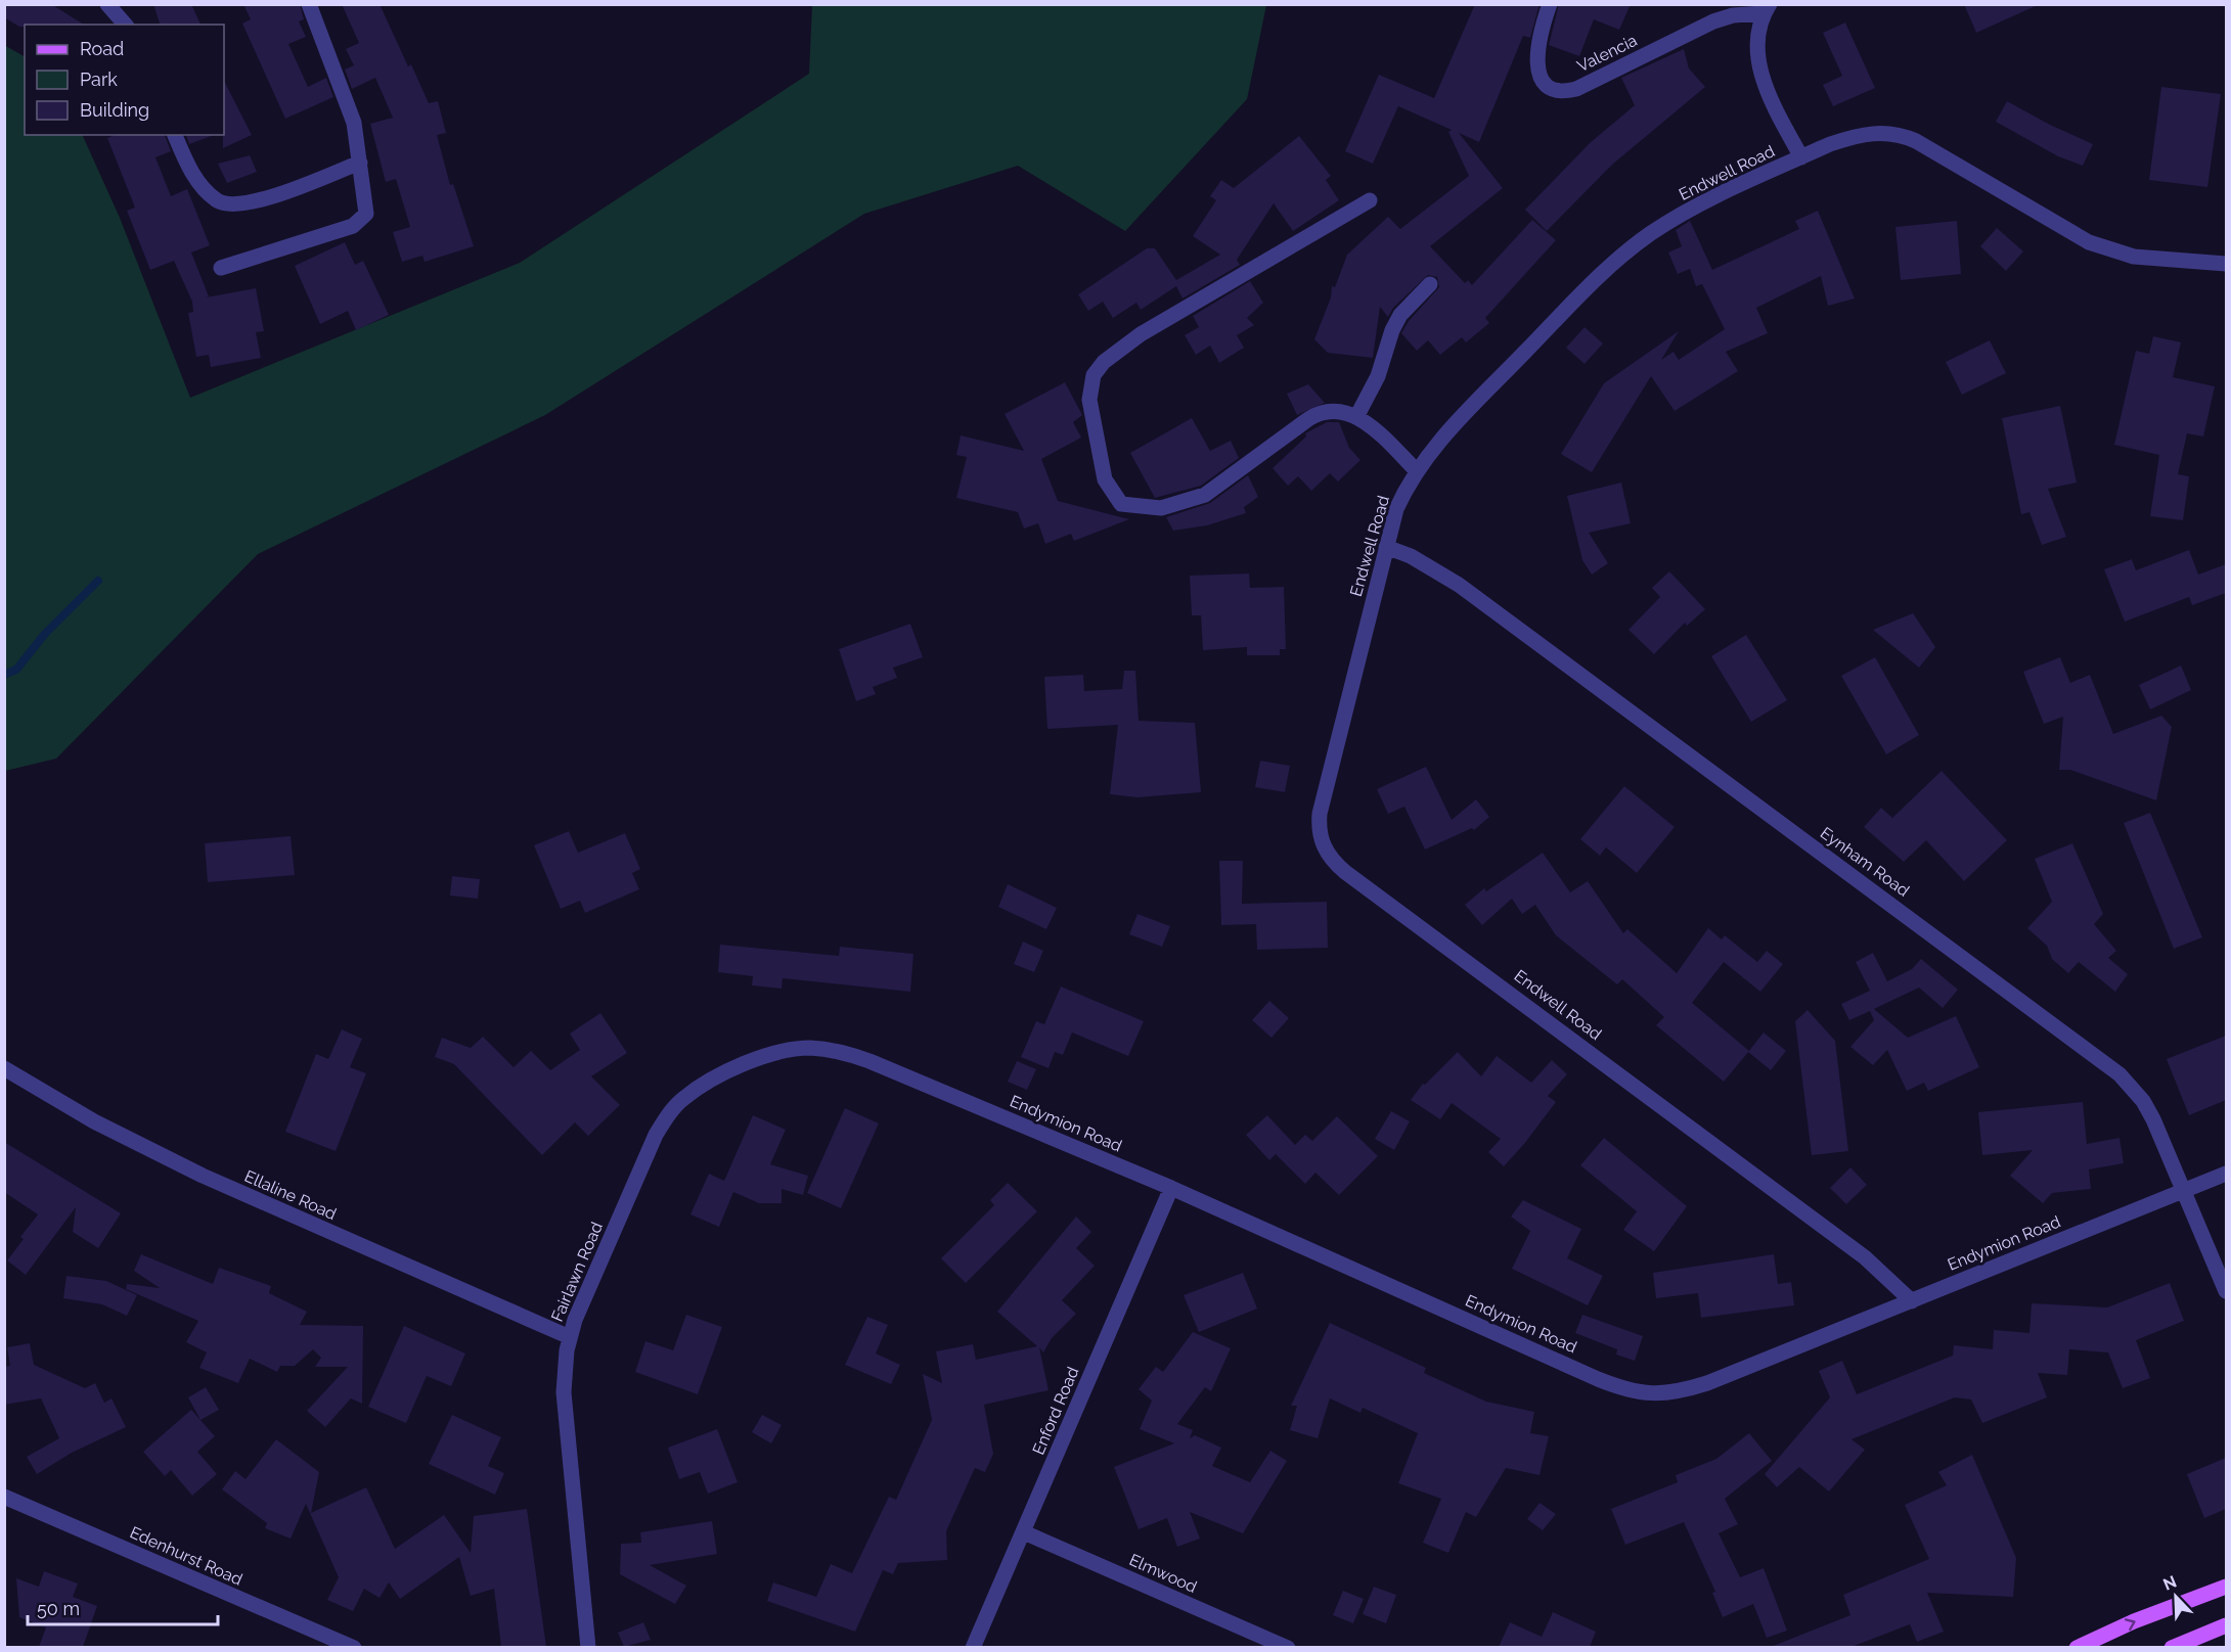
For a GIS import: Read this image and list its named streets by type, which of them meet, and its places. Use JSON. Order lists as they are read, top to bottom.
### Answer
{
  "streets": {
    "street": [
      "Valencia",
      "Endwell Road",
      "Eynham Road",
      "Endymion Road",
      "Ellaline Road",
      "Fairlawn Road",
      "Enford Road",
      "Edenhurst Road",
      "Elmwood"
    ]
  },
  "crossings": [
    ["Endwell Road", "Eynham Road"],
    ["Endwell Road", "Endymion Road"],
    ["Eynham Road", "Endymion Road"],
    ["Endymion Road", "Fairlawn Road"],
    ["Endymion Road", "Enford Road"],
    ["Ellaline Road", "Fairlawn Road"],
    ["Enford Road", "Elmwood"]
  ],
  "legend": ["Road", "Park", "Building"],
  "scale_bar": "50 m",
  "north": "top left"
}
